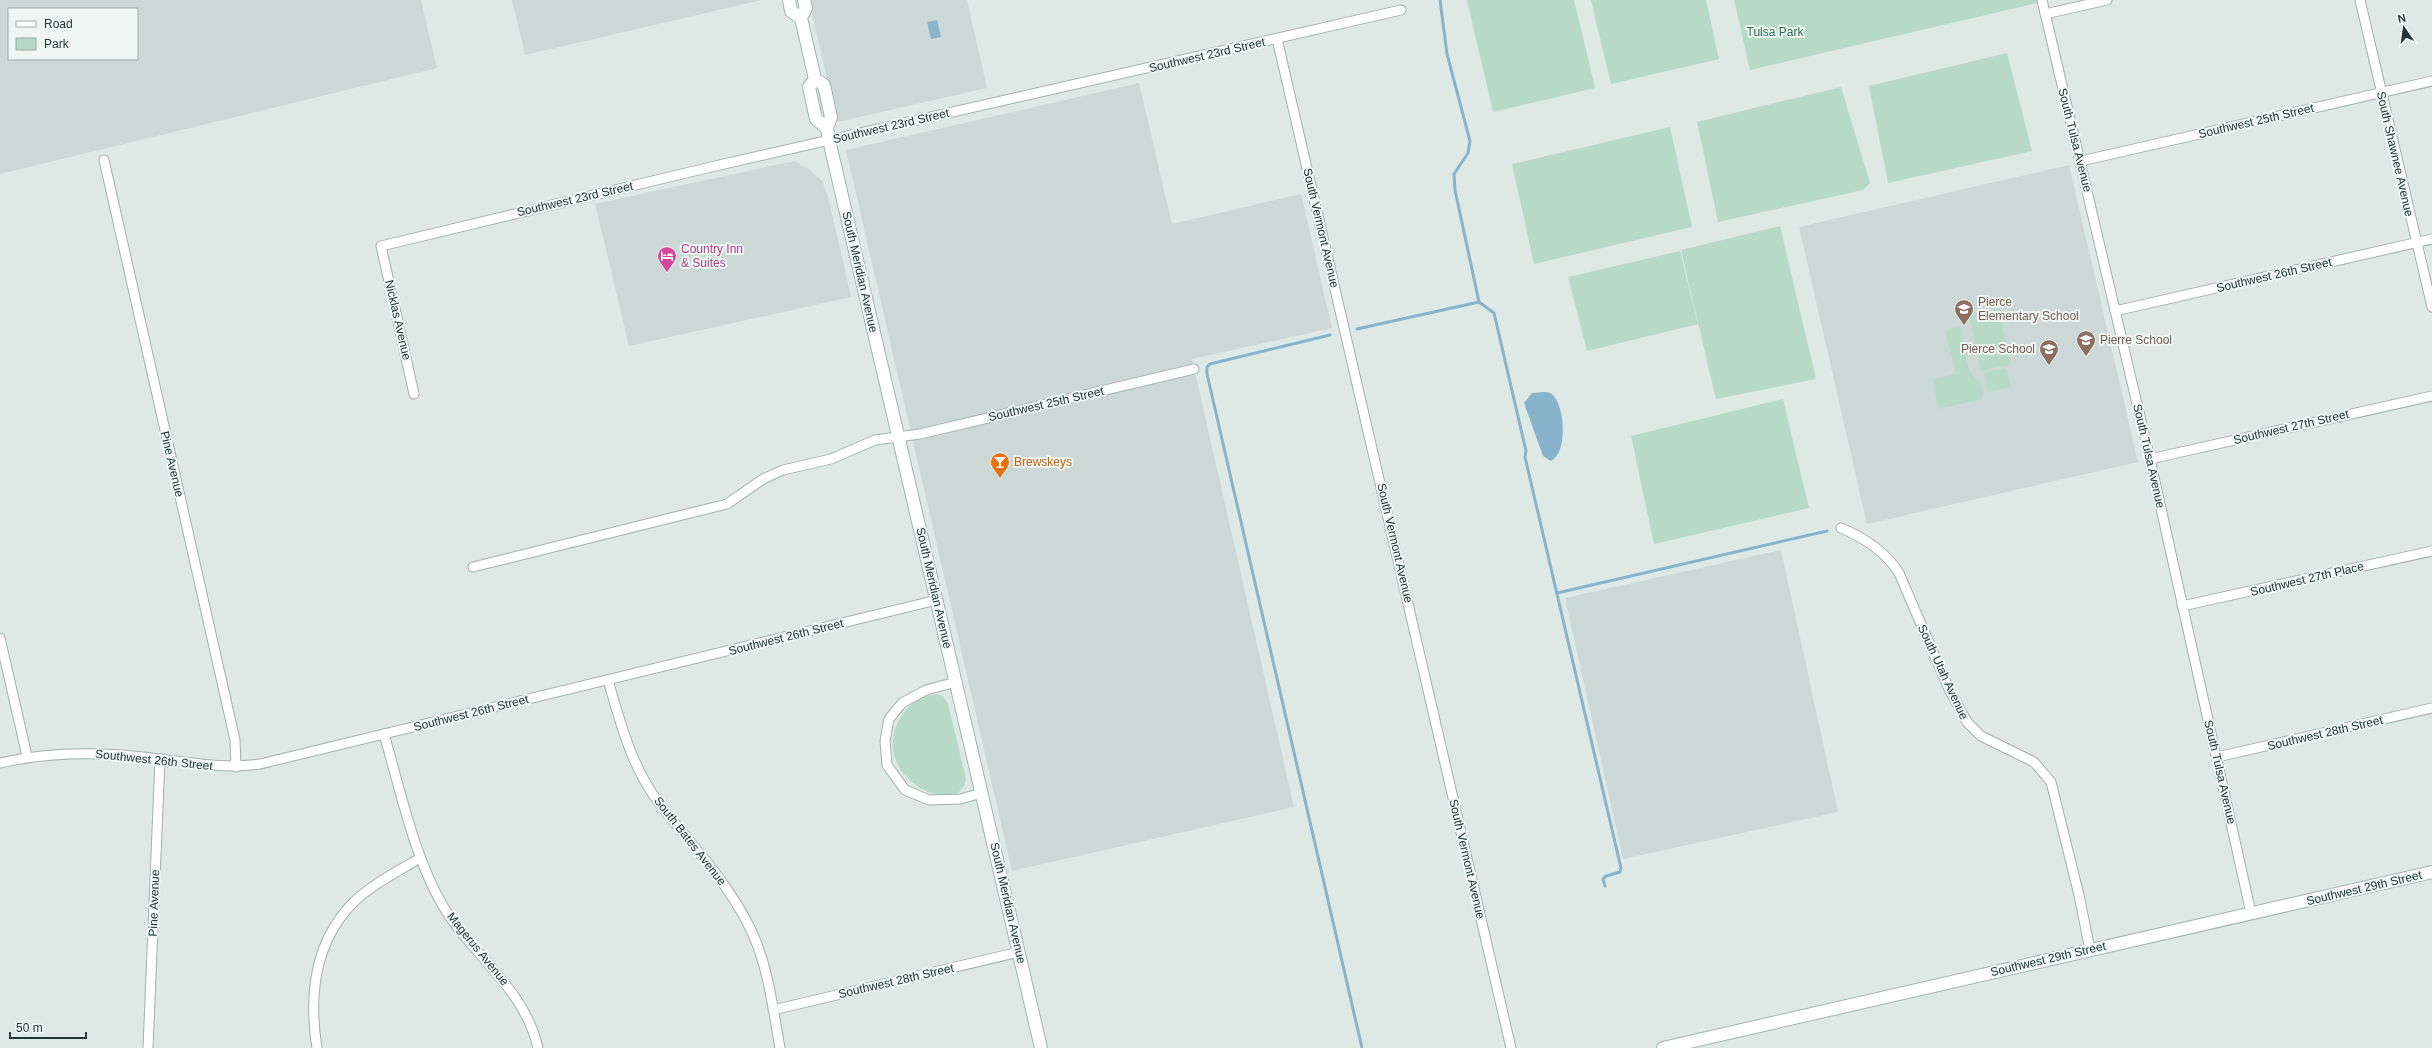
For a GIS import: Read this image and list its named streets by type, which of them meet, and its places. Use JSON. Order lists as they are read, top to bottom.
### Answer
{
  "streets": {
    "main road": ["South Meridian Avenue", "Southwest 29th Street"],
    "street": [
      "Southwest 23rd Street",
      "Southwest 25th Street",
      "South Tulsa Avenue",
      "South Shawnee Avenue",
      "South Vermont Avenue",
      "Southwest 26th Street",
      "Nicklas Avenue",
      "Southwest 27th Street",
      "Pine Avenue",
      "Southwest 27th Place",
      "South Utah Avenue",
      "Southwest 28th Street",
      "South Bates Avenue",
      "Magerus Avenue"
    ]
  },
  "crossings": [
    ["Southwest 23rd Street", "South Vermont Avenue"],
    ["Southwest 23rd Street", "South Meridian Avenue"],
    ["Southwest 23rd Street", "Nicklas Avenue"],
    ["Southwest 25th Street", "South Tulsa Avenue"],
    ["Southwest 25th Street", "South Shawnee Avenue"],
    ["Southwest 25th Street", "South Meridian Avenue"],
    ["South Tulsa Avenue", "Southwest 26th Street"],
    ["South Tulsa Avenue", "Southwest 27th Street"],
    ["South Tulsa Avenue", "Southwest 27th Place"],
    ["South Tulsa Avenue", "Southwest 28th Street"],
    ["South Tulsa Avenue", "Southwest 29th Street"],
    ["South Shawnee Avenue", "Southwest 26th Street"],
    ["South Meridian Avenue", "Southwest 26th Street"],
    ["South Meridian Avenue", "Southwest 28th Street"],
    ["Southwest 26th Street", "Pine Avenue"],
    ["Southwest 26th Street", "South Bates Avenue"],
    ["Southwest 26th Street", "Magerus Avenue"],
    ["South Utah Avenue", "Southwest 29th Street"],
    ["Southwest 28th Street", "South Bates Avenue"]
  ],
  "parks": ["Tulsa Park"],
  "places": {
    "hotel": ["Country Inn & Suites"],
    "school or university": ["Pierce Elementary School", "Pierre School", "Pierce School"],
    "bar": ["Brewskeys"]
  },
  "legend": ["Road", "Park"],
  "scale_bar": "50 m",
  "north": "top"
}
